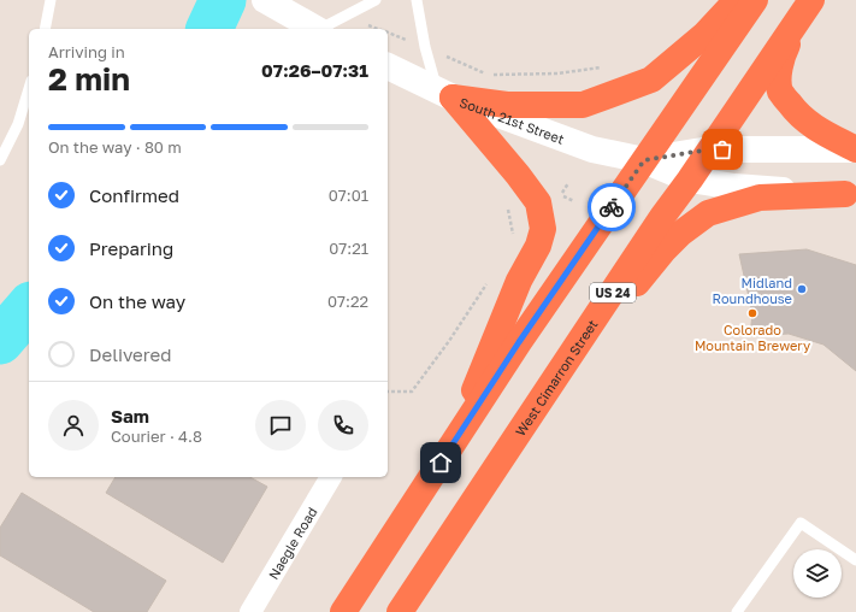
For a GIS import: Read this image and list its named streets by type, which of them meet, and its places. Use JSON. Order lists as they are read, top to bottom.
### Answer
{
  "streets": {
    "highway": ["US 24", "West Cimarron Street"],
    "main road": ["South 21st Street"],
    "street": ["Naegle Road"]
  },
  "crossings": [
    ["South 21st Street", "West Cimarron Street"]
  ],
  "places": ["Midland Roundhouse", "Colorado Mountain Brewery"],
  "page": {
    "heading": ["2 min", "Arriving in", "07:26–07:31"],
    "panel": ["Sam", "Courier · 4.8"],
    "bar": "On the way · 80 m",
    "list": [
      ["Confirmed", "07:01"],
      ["Preparing", "07:21"],
      ["On the way", "07:22"],
      "Delivered"
    ]
  }
}
